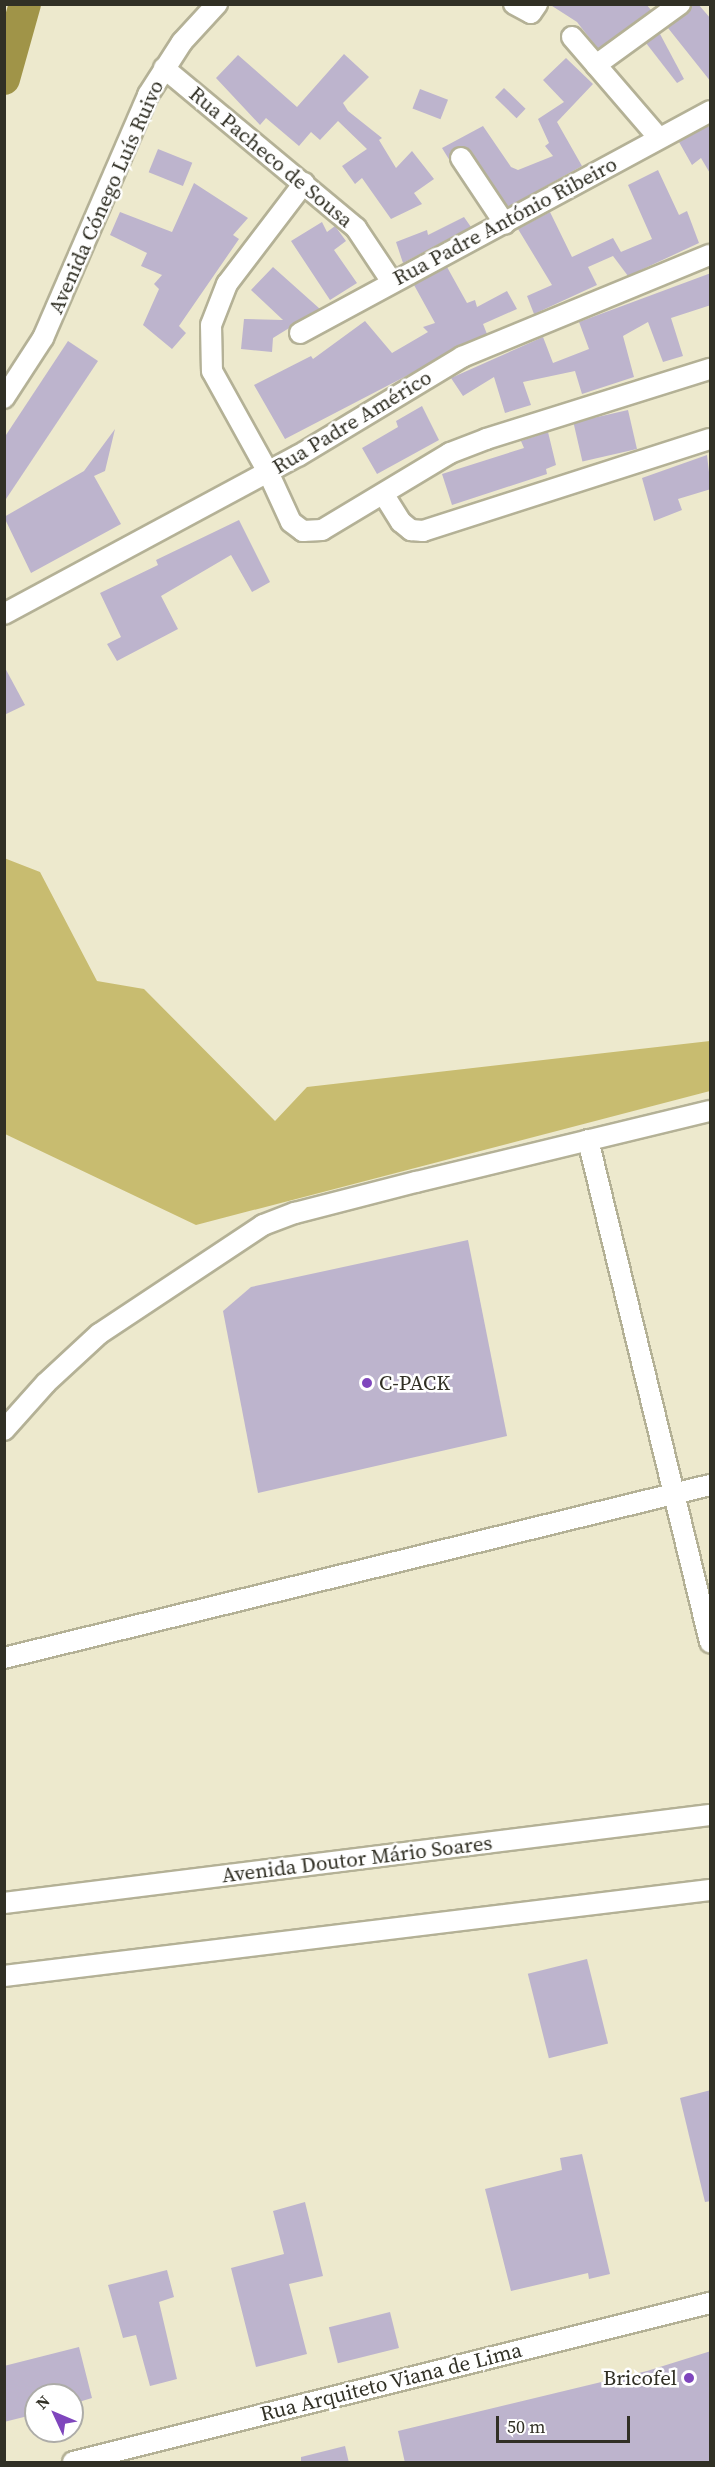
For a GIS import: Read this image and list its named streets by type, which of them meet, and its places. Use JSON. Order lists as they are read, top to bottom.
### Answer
{
  "streets": {
    "street": [
      "Rua Pacheco de Sousa",
      "Avenida Cónego Luís Ruivo",
      "Rua Padre António Ribeiro",
      "Rua Padre Américo",
      "Avenida Doutor Mário Soares",
      "Rua Arquiteto Viana de Lima"
    ]
  },
  "crossings": [
    ["Rua Pacheco de Sousa", "Avenida Cónego Luís Ruivo"],
    ["Rua Pacheco de Sousa", "Rua Padre António Ribeiro"]
  ],
  "places": ["C-PACK", "Bricofel"],
  "scale_bar": "50 m",
  "north": "top left"
}
